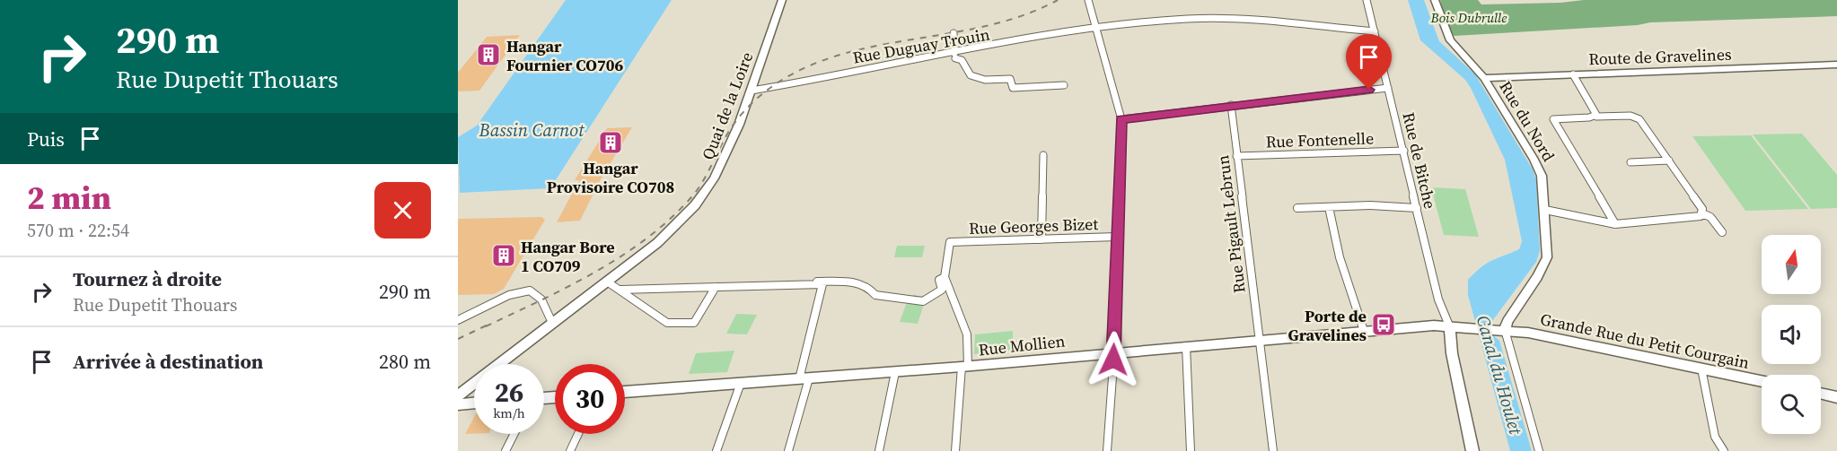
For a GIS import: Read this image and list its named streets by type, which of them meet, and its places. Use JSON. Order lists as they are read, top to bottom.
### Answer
{
  "streets": {
    "street": [
      "Rue Duguay Trouin",
      "Route de Gravelines",
      "Quai de la Loire",
      "Rue du Nord",
      "Rue Fontenelle",
      "Rue de Bitche",
      "Rue Pigault Lebrun",
      "Rue Georges Bizet",
      "Grande Rue du Petit Courgain",
      "Rue Mollien"
    ]
  },
  "crossings": [
    ["Rue Duguay Trouin", "Quai de la Loire"],
    ["Rue Duguay Trouin", "Rue de Bitche"],
    ["Route de Gravelines", "Rue du Nord"],
    ["Rue du Nord", "Grande Rue du Petit Courgain"],
    ["Rue Fontenelle", "Rue de Bitche"],
    ["Rue Fontenelle", "Rue Pigault Lebrun"],
    ["Rue de Bitche", "Rue Mollien"],
    ["Rue Pigault Lebrun", "Rue Mollien"],
    ["Grande Rue du Petit Courgain", "Rue Mollien"]
  ],
  "water": ["Bassin Carnot", "Canal du Houlet"],
  "parks": ["Bois Dubrulle"],
  "places": {
    "building": ["Hangar Fournier CO706", "Hangar Provisoire CO708", "Hangar Bore 1 CO709"],
    "bus stop": ["Porte de Gravelines"]
  },
  "north": "top",
  "page": {
    "turn": ["290 m", "Rue Dupetit Thouars"],
    "then": "Puis",
    "heading": ["2 min", "570 m · 22:54"],
    "list": [
      {
        "name": "Tournez à droite",
        "note": "Rue Dupetit Thouars",
        "value": "290 m"
      },
      {
        "name": "Arrivée à destination",
        "value": "280 m"
      }
    ],
    "speed": "26 km/h",
    "limit": "30"
  }
}
